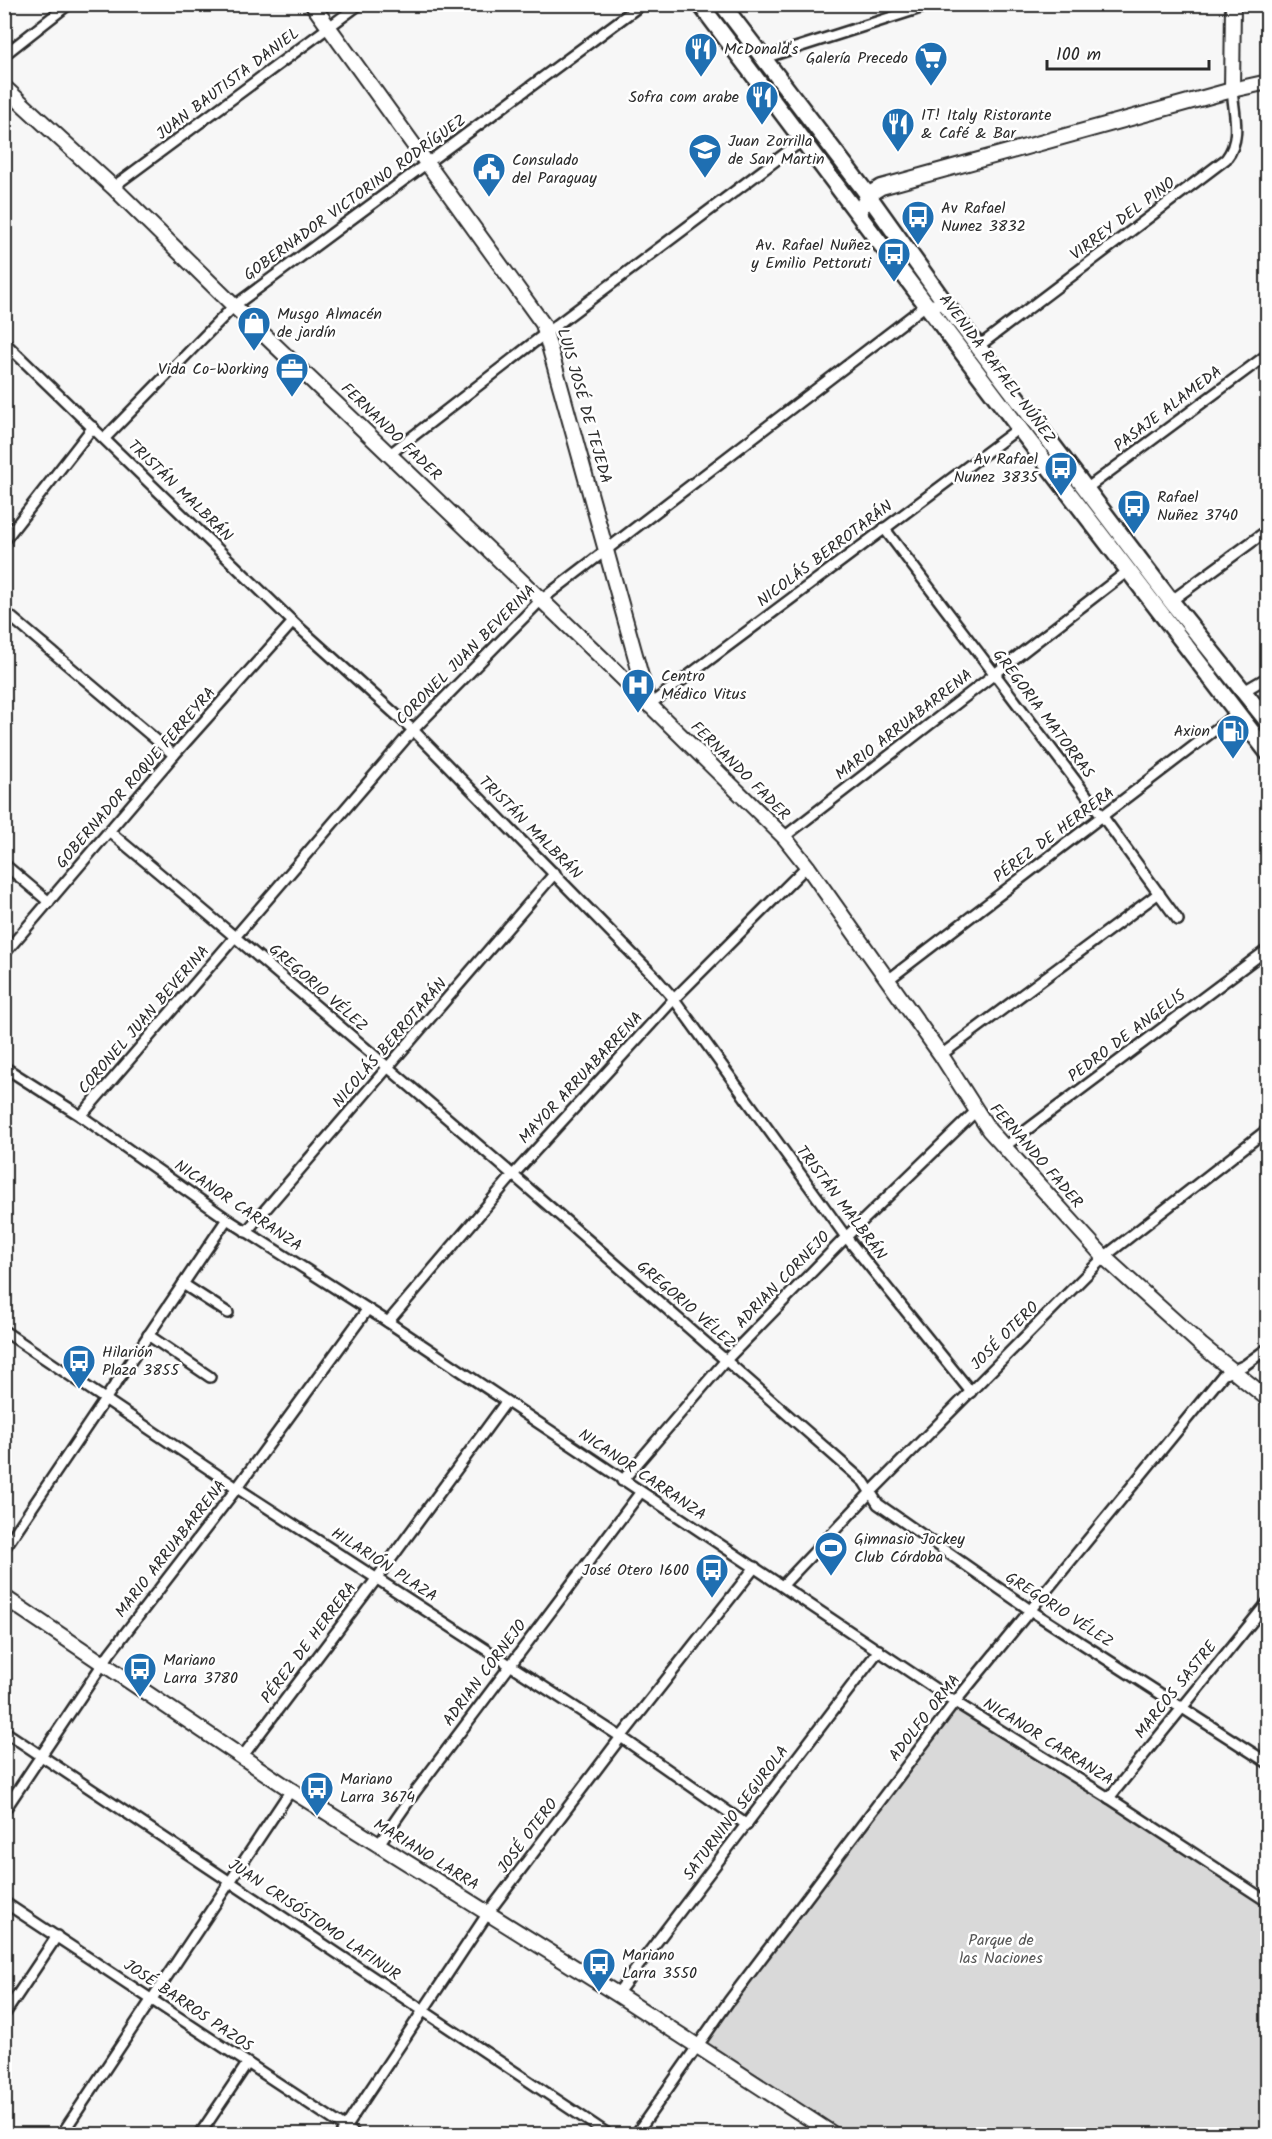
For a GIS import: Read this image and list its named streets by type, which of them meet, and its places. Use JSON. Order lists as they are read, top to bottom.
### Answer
{
  "streets": {
    "main road": [
      "AVENIDA RAFAEL NÚÑEZ",
      "LUIS JOSÉ DE TEJEDA",
      "FERNANDO FADER",
      "MARIANO LARRA"
    ],
    "street": [
      "JUAN BAUTISTA DANIEL",
      "GOBERNADOR VICTORINO RODRÍGUEZ",
      "VIRREY DEL PINO",
      "PASAJE ALAMEDA",
      "TRISTÁN MALBRÁN",
      "NICOLÁS BERROTARÁN",
      "CORONEL JUAN BEVERINA",
      "GREGORIA MATORRAS",
      "MARIO ARRUABARRENA",
      "GOBERNADOR ROQUE FERREYRA",
      "PÉREZ DE HERRERA",
      "GREGORIO VÉLEZ",
      "PEDRO DE ANGELIS",
      "MAYOR ARRUABARRENA",
      "NICANOR CARRANZA",
      "ADRIAN CORNEJO",
      "JOSÉ OTERO",
      "HILARIÓN PLAZA",
      "MARCOS SASTRE",
      "ADOLFO ORMA",
      "SATURNINO SEGUROLA",
      "JUAN CRISÓSTOMO LAFINUR",
      "JOSÉ BARROS PAZOS"
    ]
  },
  "crossings": [
    ["JUAN BAUTISTA DANIEL", "LUIS JOSÉ DE TEJEDA"],
    ["JUAN BAUTISTA DANIEL", "FERNANDO FADER"],
    ["GOBERNADOR VICTORINO RODRÍGUEZ", "LUIS JOSÉ DE TEJEDA"],
    ["GOBERNADOR VICTORINO RODRÍGUEZ", "FERNANDO FADER"],
    ["GOBERNADOR VICTORINO RODRÍGUEZ", "TRISTÁN MALBRÁN"],
    ["VIRREY DEL PINO", "AVENIDA RAFAEL NÚÑEZ"],
    ["AVENIDA RAFAEL NÚÑEZ", "PASAJE ALAMEDA"],
    ["AVENIDA RAFAEL NÚÑEZ", "NICOLÁS BERROTARÁN"],
    ["AVENIDA RAFAEL NÚÑEZ", "CORONEL JUAN BEVERINA"],
    ["AVENIDA RAFAEL NÚÑEZ", "MARIO ARRUABARRENA"],
    ["AVENIDA RAFAEL NÚÑEZ", "PÉREZ DE HERRERA"],
    ["LUIS JOSÉ DE TEJEDA", "FERNANDO FADER"],
    ["LUIS JOSÉ DE TEJEDA", "NICOLÁS BERROTARÁN"],
    ["LUIS JOSÉ DE TEJEDA", "CORONEL JUAN BEVERINA"],
    ["FERNANDO FADER", "NICOLÁS BERROTARÁN"],
    ["FERNANDO FADER", "CORONEL JUAN BEVERINA"],
    ["FERNANDO FADER", "MARIO ARRUABARRENA"],
    ["FERNANDO FADER", "PÉREZ DE HERRERA"],
    ["FERNANDO FADER", "PEDRO DE ANGELIS"],
    ["FERNANDO FADER", "MAYOR ARRUABARRENA"],
    ["FERNANDO FADER", "ADRIAN CORNEJO"],
    ["FERNANDO FADER", "JOSÉ OTERO"],
    ["FERNANDO FADER", "ADOLFO ORMA"],
    ["TRISTÁN MALBRÁN", "NICOLÁS BERROTARÁN"],
    ["TRISTÁN MALBRÁN", "CORONEL JUAN BEVERINA"],
    ["TRISTÁN MALBRÁN", "GOBERNADOR ROQUE FERREYRA"],
    ["TRISTÁN MALBRÁN", "MAYOR ARRUABARRENA"],
    ["TRISTÁN MALBRÁN", "ADRIAN CORNEJO"],
    ["TRISTÁN MALBRÁN", "JOSÉ OTERO"],
    ["NICOLÁS BERROTARÁN", "GREGORIA MATORRAS"],
    ["NICOLÁS BERROTARÁN", "GREGORIO VÉLEZ"],
    ["NICOLÁS BERROTARÁN", "NICANOR CARRANZA"],
    ["CORONEL JUAN BEVERINA", "GREGORIO VÉLEZ"],
    ["CORONEL JUAN BEVERINA", "NICANOR CARRANZA"],
    ["GREGORIA MATORRAS", "MARIO ARRUABARRENA"],
    ["GREGORIA MATORRAS", "PÉREZ DE HERRERA"],
    ["MARIO ARRUABARRENA", "NICANOR CARRANZA"],
    ["MARIO ARRUABARRENA", "HILARIÓN PLAZA"],
    ["MARIO ARRUABARRENA", "MARIANO LARRA"],
    ["MARIO ARRUABARRENA", "JUAN CRISÓSTOMO LAFINUR"],
    ["GOBERNADOR ROQUE FERREYRA", "GREGORIO VÉLEZ"],
    ["PÉREZ DE HERRERA", "NICANOR CARRANZA"],
    ["PÉREZ DE HERRERA", "HILARIÓN PLAZA"],
    ["PÉREZ DE HERRERA", "MARIANO LARRA"],
    ["GREGORIO VÉLEZ", "MAYOR ARRUABARRENA"],
    ["GREGORIO VÉLEZ", "ADRIAN CORNEJO"],
    ["GREGORIO VÉLEZ", "JOSÉ OTERO"],
    ["GREGORIO VÉLEZ", "MARCOS SASTRE"],
    ["GREGORIO VÉLEZ", "ADOLFO ORMA"],
    ["MAYOR ARRUABARRENA", "NICANOR CARRANZA"],
    ["NICANOR CARRANZA", "ADRIAN CORNEJO"],
    ["NICANOR CARRANZA", "JOSÉ OTERO"],
    ["NICANOR CARRANZA", "MARCOS SASTRE"],
    ["NICANOR CARRANZA", "ADOLFO ORMA"],
    ["NICANOR CARRANZA", "SATURNINO SEGUROLA"],
    ["ADRIAN CORNEJO", "HILARIÓN PLAZA"],
    ["ADRIAN CORNEJO", "MARIANO LARRA"],
    ["JOSÉ OTERO", "HILARIÓN PLAZA"],
    ["JOSÉ OTERO", "MARIANO LARRA"],
    ["JOSÉ OTERO", "JUAN CRISÓSTOMO LAFINUR"],
    ["JOSÉ OTERO", "JOSÉ BARROS PAZOS"],
    ["HILARIÓN PLAZA", "SATURNINO SEGUROLA"],
    ["ADOLFO ORMA", "MARIANO LARRA"],
    ["SATURNINO SEGUROLA", "MARIANO LARRA"]
  ],
  "parks": ["Parque de las Naciones"],
  "places": {
    "restaurant": ["McDonald's", "Sofra com arabe", "IT! Italy Ristorante & Café & Bar"],
    "supermarket": ["Galería Precedo"],
    "school or university": ["Juan Zorrilla de San Martin"],
    "public building": ["Consulado del Paraguay"],
    "bus stop": [
      "Av Rafael Nunez 3832",
      "Av. Rafael Nuñez y Emilio Pettoruti",
      "Av Rafael Nunez 3835",
      "Rafael Nuñez 3740",
      "Hilarión Plaza 3855",
      "José Otero 1600",
      "Mariano Larra 3780",
      "Mariano Larra 3674",
      "Mariano Larra 3550"
    ],
    "shop": ["Musgo Almacén de jardín"],
    "office": ["Vida Co-Working"],
    "hospital": ["Centro Médico Vitus"],
    "fuel station": ["Axion"],
    "sports": ["Gimnasio Jockey Club Córdoba"]
  },
  "scale_bar": "100 m"
}
